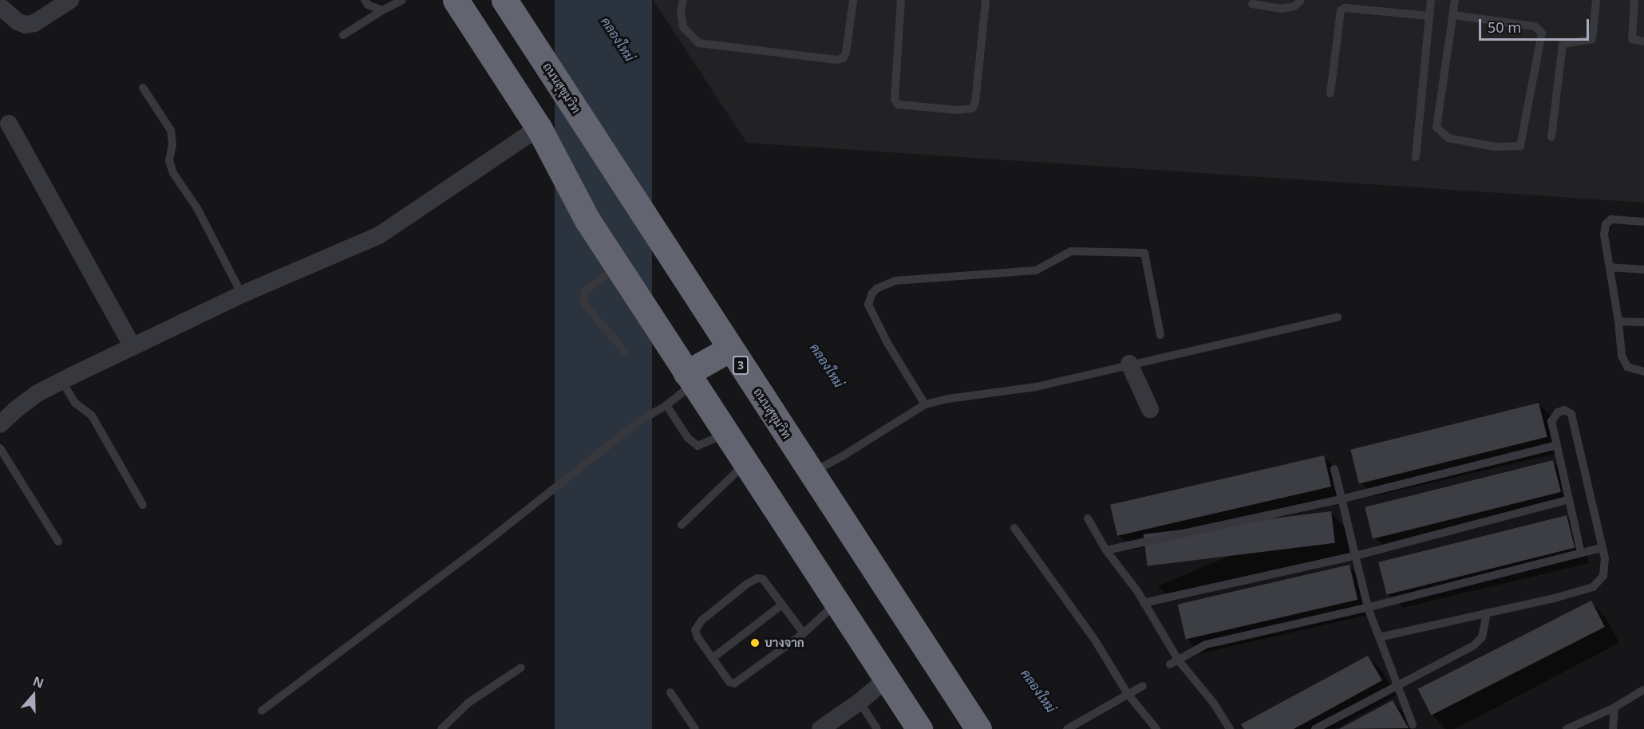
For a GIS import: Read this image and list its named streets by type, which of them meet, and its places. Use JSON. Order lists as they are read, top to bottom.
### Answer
{
  "streets": {
    "highway": ["ถนนสุขุมวิท", "3"]
  },
  "water": ["คลองใหม่"],
  "places": ["บางจาก"],
  "scale_bar": "50 m",
  "north": "top"
}
